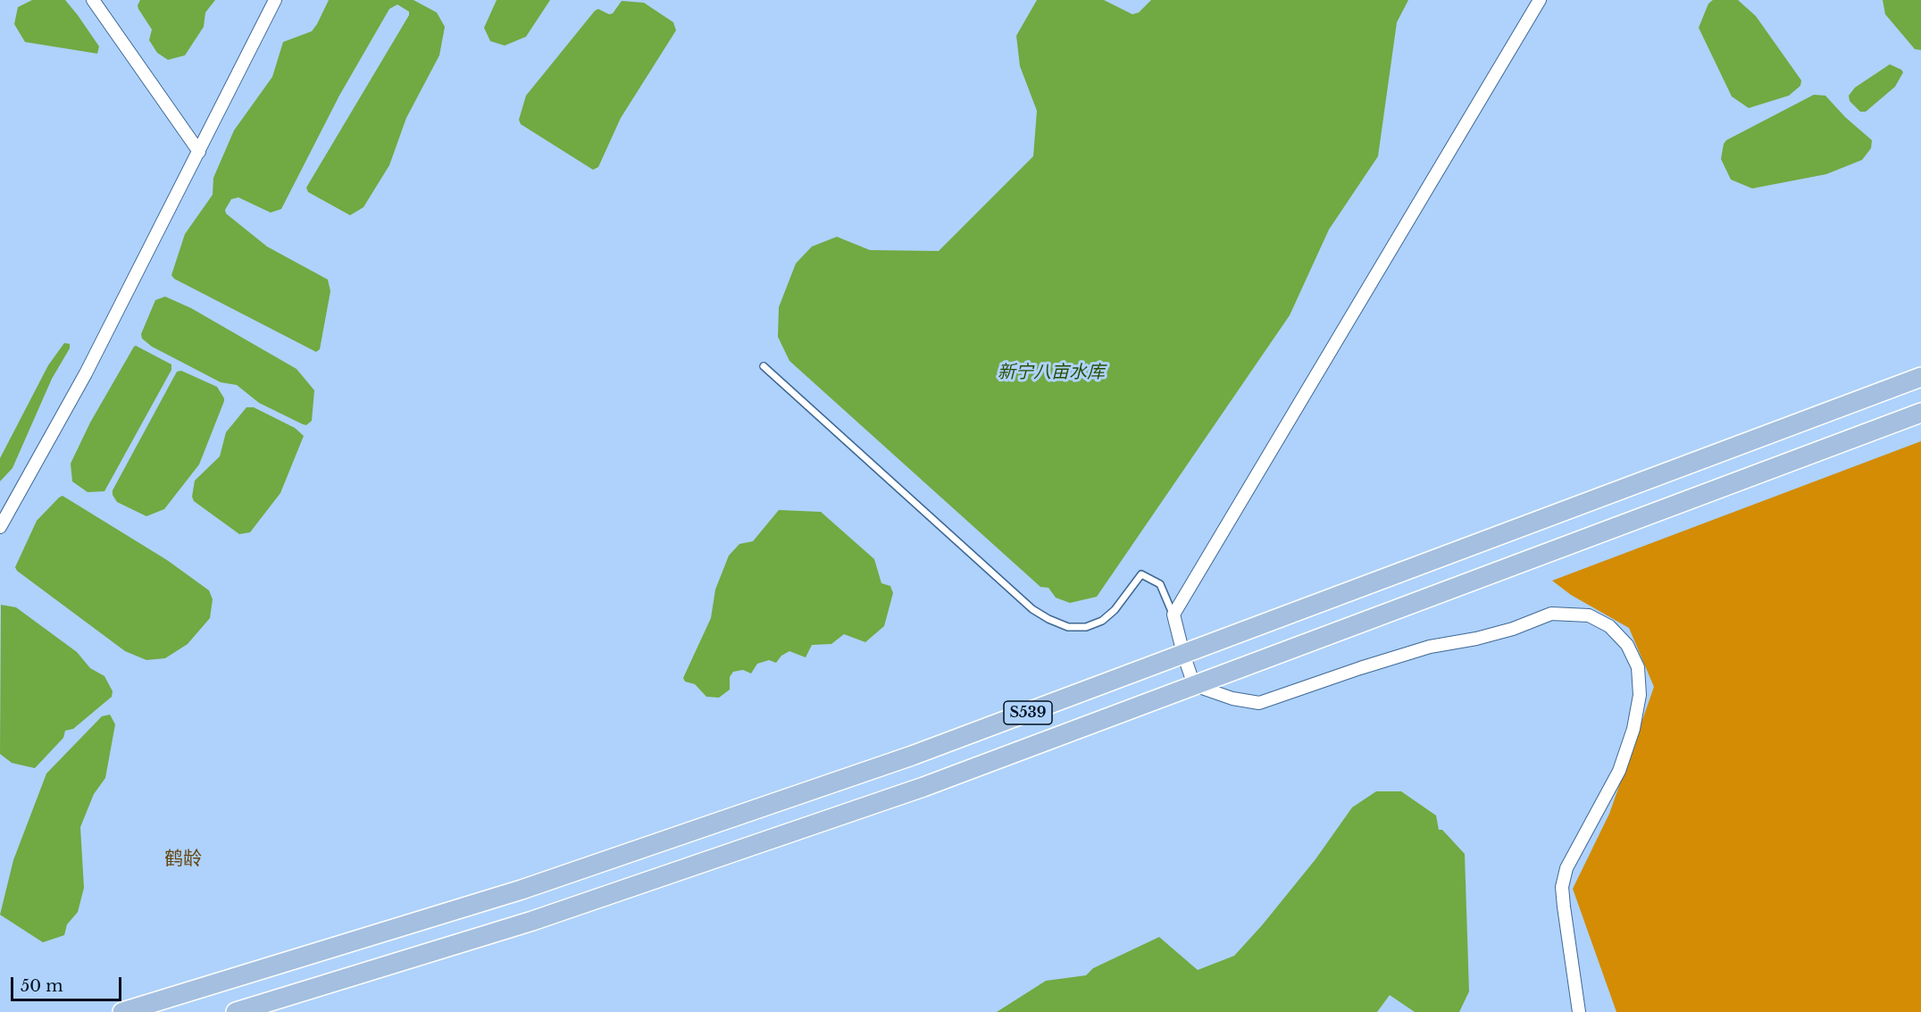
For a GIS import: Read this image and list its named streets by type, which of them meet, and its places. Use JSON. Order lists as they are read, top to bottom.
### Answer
{
  "streets": {
    "main road": ["S539"]
  },
  "districts": ["鹤龄"],
  "water": ["新宁八亩水库"],
  "scale_bar": "50 m"
}
